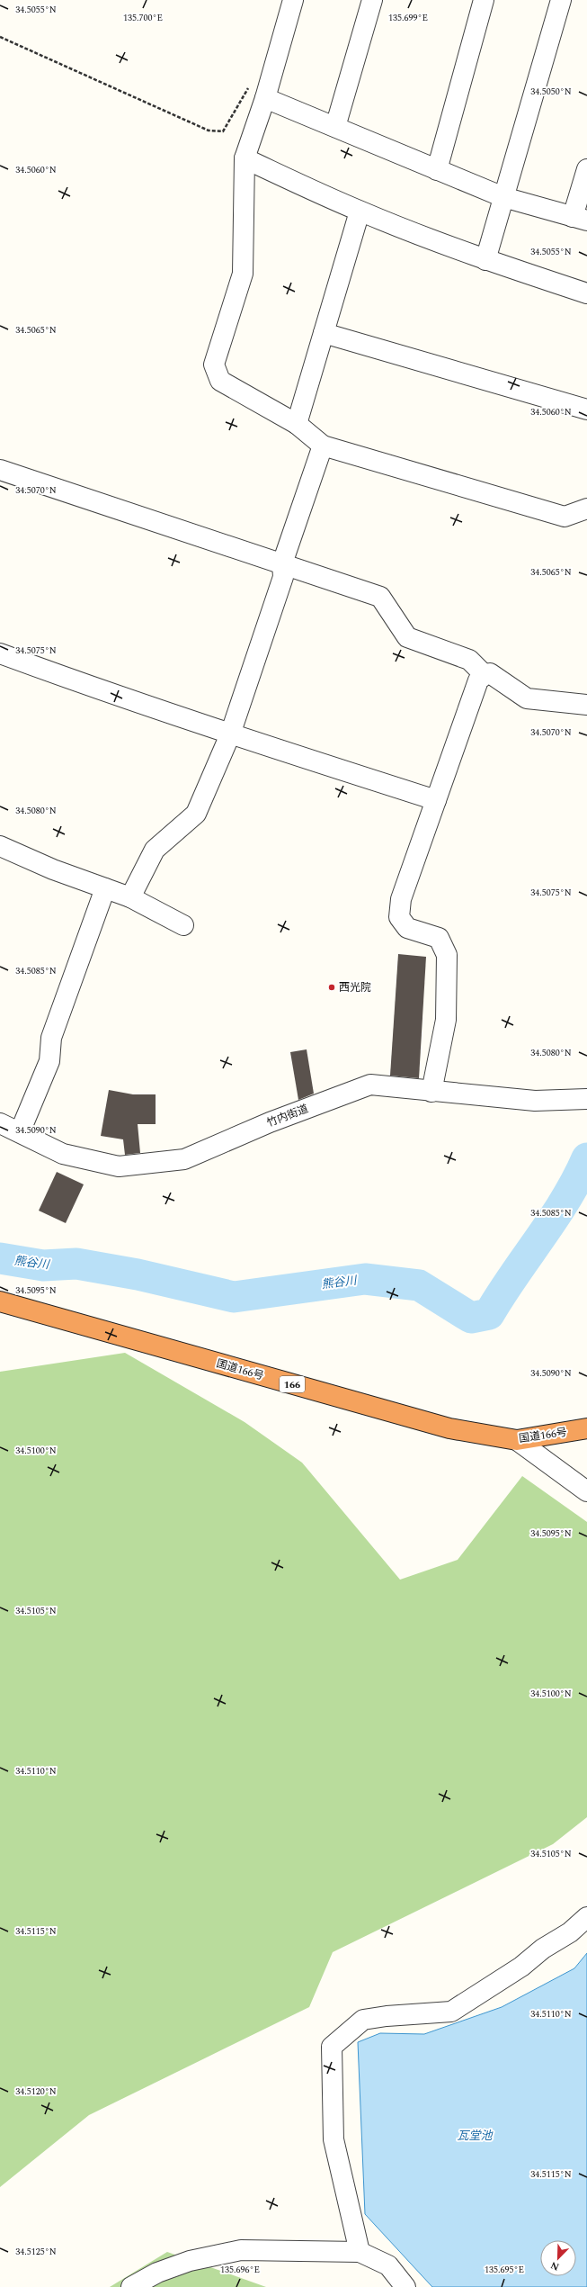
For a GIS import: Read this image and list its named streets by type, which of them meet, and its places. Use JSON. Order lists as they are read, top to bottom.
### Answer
{
  "streets": {
    "highway": ["国道166号", "166"],
    "street": ["竹内街道"]
  },
  "water": ["熊谷川", "瓦堂池"],
  "places": ["西光院"],
  "north": "bottom left",
  "coordinates": [
    "34.5055°N",
    "135.700°E",
    "135.699°E",
    "34.5050°N",
    "34.5060°N",
    "34.5065°N",
    "34.5070°N",
    "34.5075°N",
    "34.5080°N",
    "34.5085°N",
    "34.5090°N",
    "34.5095°N",
    "34.5100°N",
    "34.5105°N",
    "34.5110°N",
    "34.5115°N",
    "34.5120°N",
    "34.5125°N",
    "135.696°E",
    "135.695°E"
  ]
}
